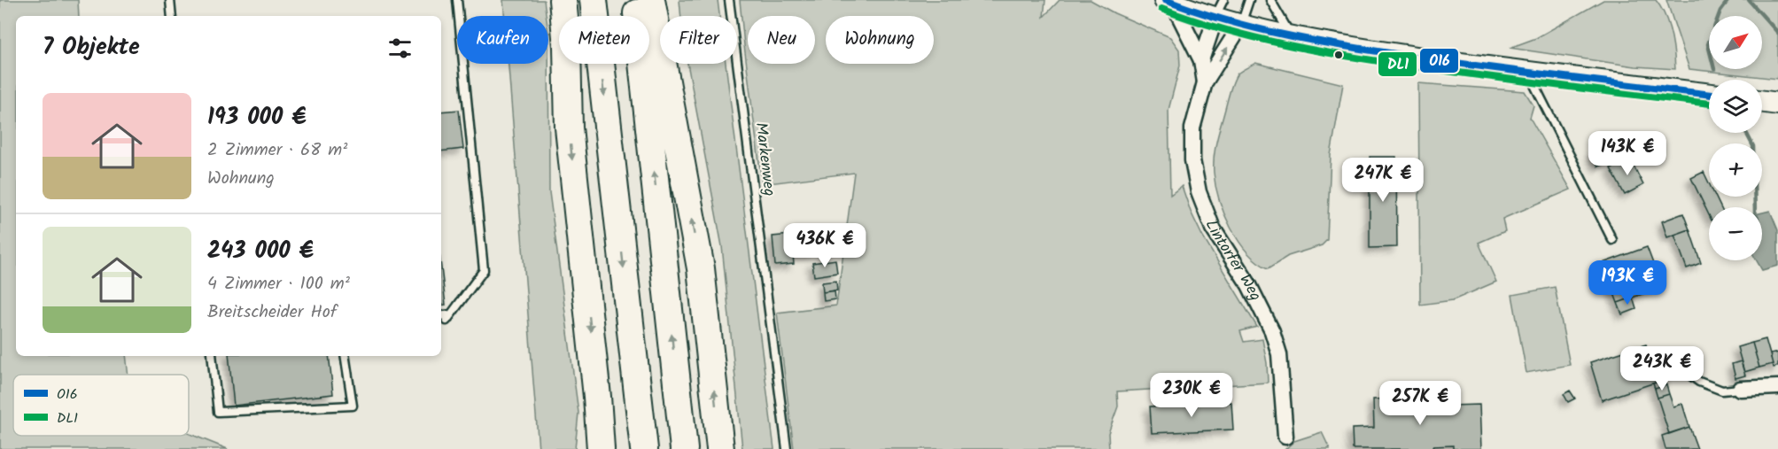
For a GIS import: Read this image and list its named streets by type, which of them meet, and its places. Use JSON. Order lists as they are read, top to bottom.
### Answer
{
  "streets": {
    "main road": ["Lintorfer Weg"],
    "lane": ["Markenweg"]
  },
  "lines": ["transit line O16", "transit line DL1"],
  "legend": ["O16", "DL1"],
  "north": "top right",
  "page": {
    "map_buttons": ["+", "−"],
    "chip": [
      "Kaufen",
      "Mieten",
      "Filter",
      "Neu",
      "Wohnung"
    ],
    "heading": "7 Objekte",
    "list": [
      {
        "name": "193 000 €",
        "note": "2 Zimmer · 68 m² · Wohnung"
      },
      {
        "name": "243 000 €",
        "note": "4 Zimmer · 100 m² · Breitscheider Hof"
      }
    ],
    "price": [
      "143K €",
      "247K €",
      "436K €",
      "193K €",
      "243K €",
      "230K €",
      "257K €"
    ]
  }
}
